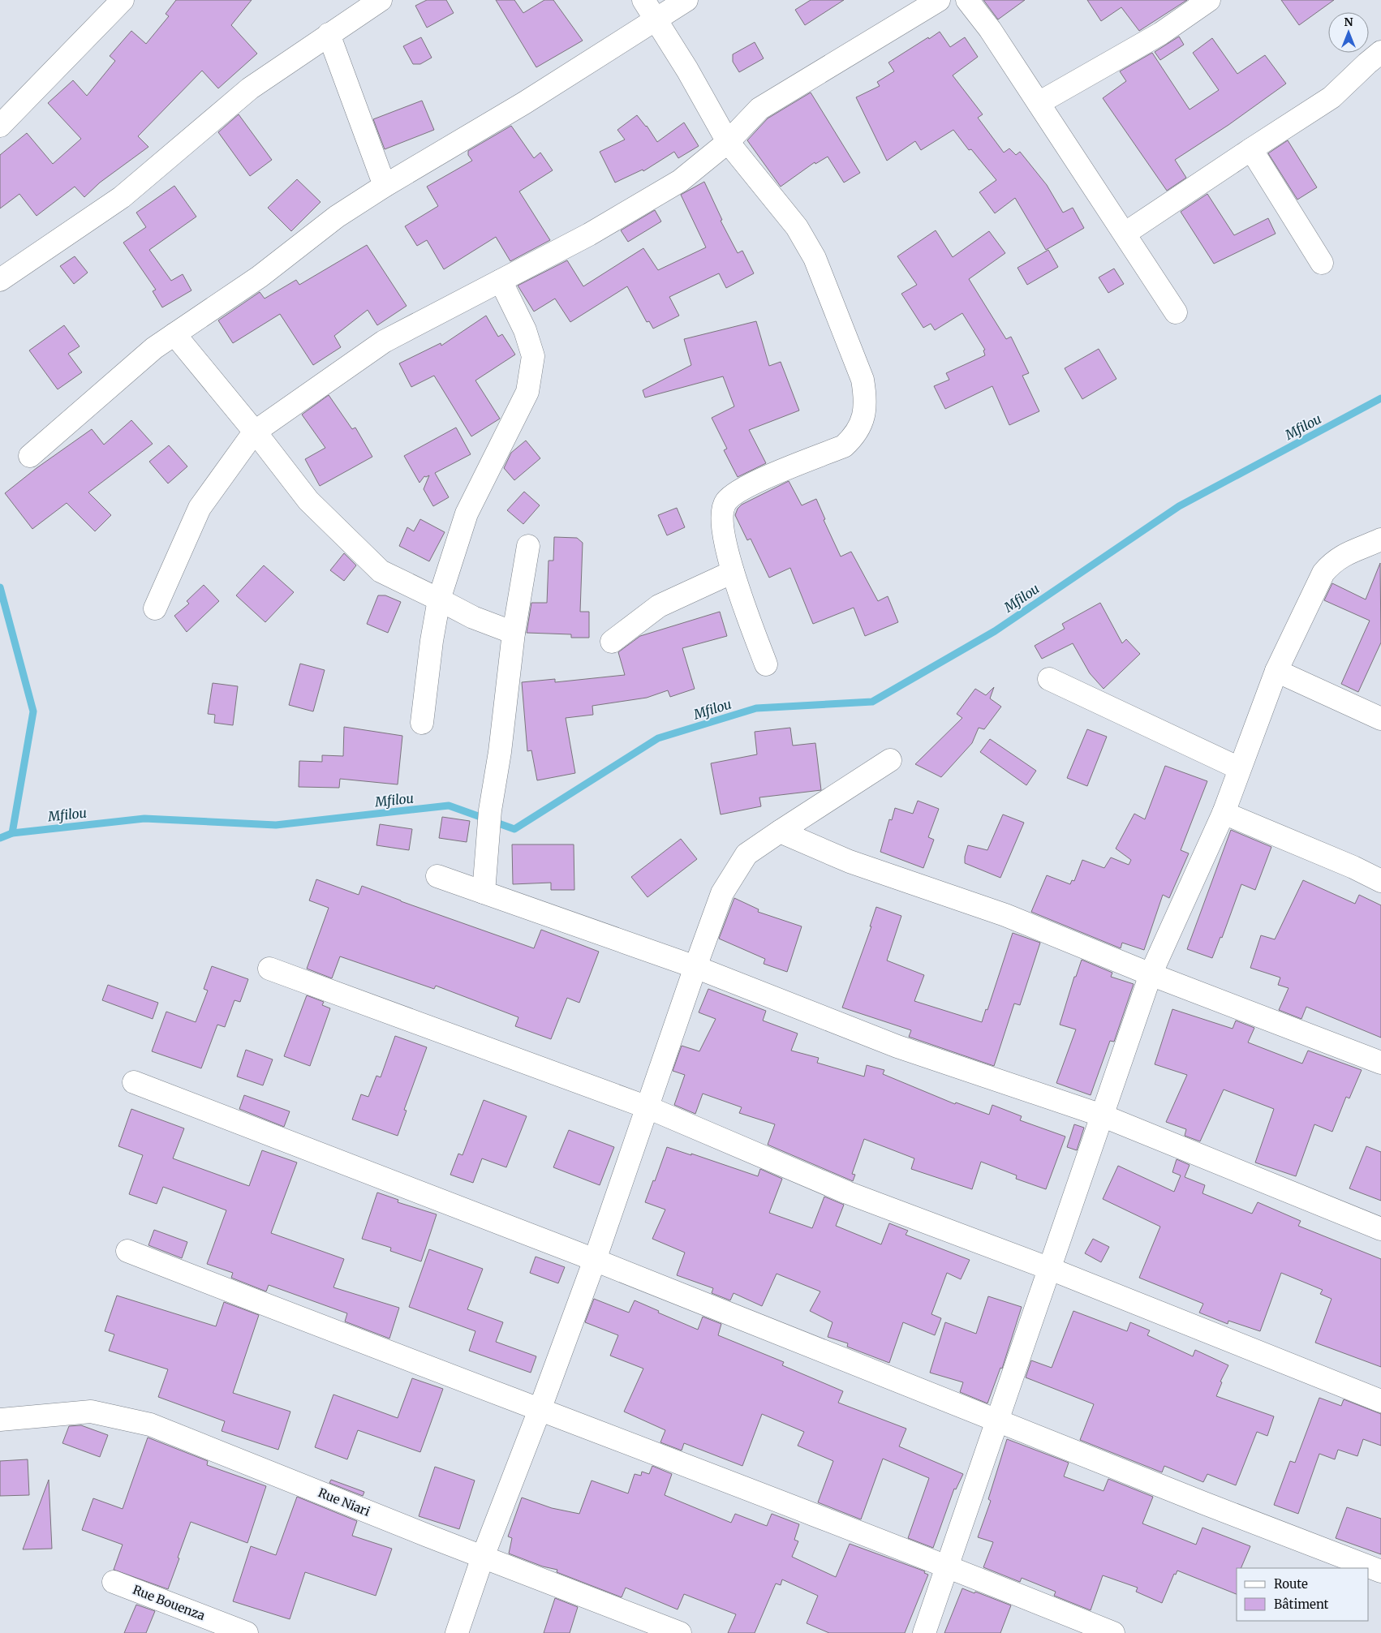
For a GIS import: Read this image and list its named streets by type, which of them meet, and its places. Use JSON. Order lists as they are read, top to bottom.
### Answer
{
  "streets": {
    "street": ["Rue Niari", "Rue Bouenza"]
  },
  "water": ["Mfilou"],
  "legend": ["Route", "Bâtiment"],
  "north": "top"
}
